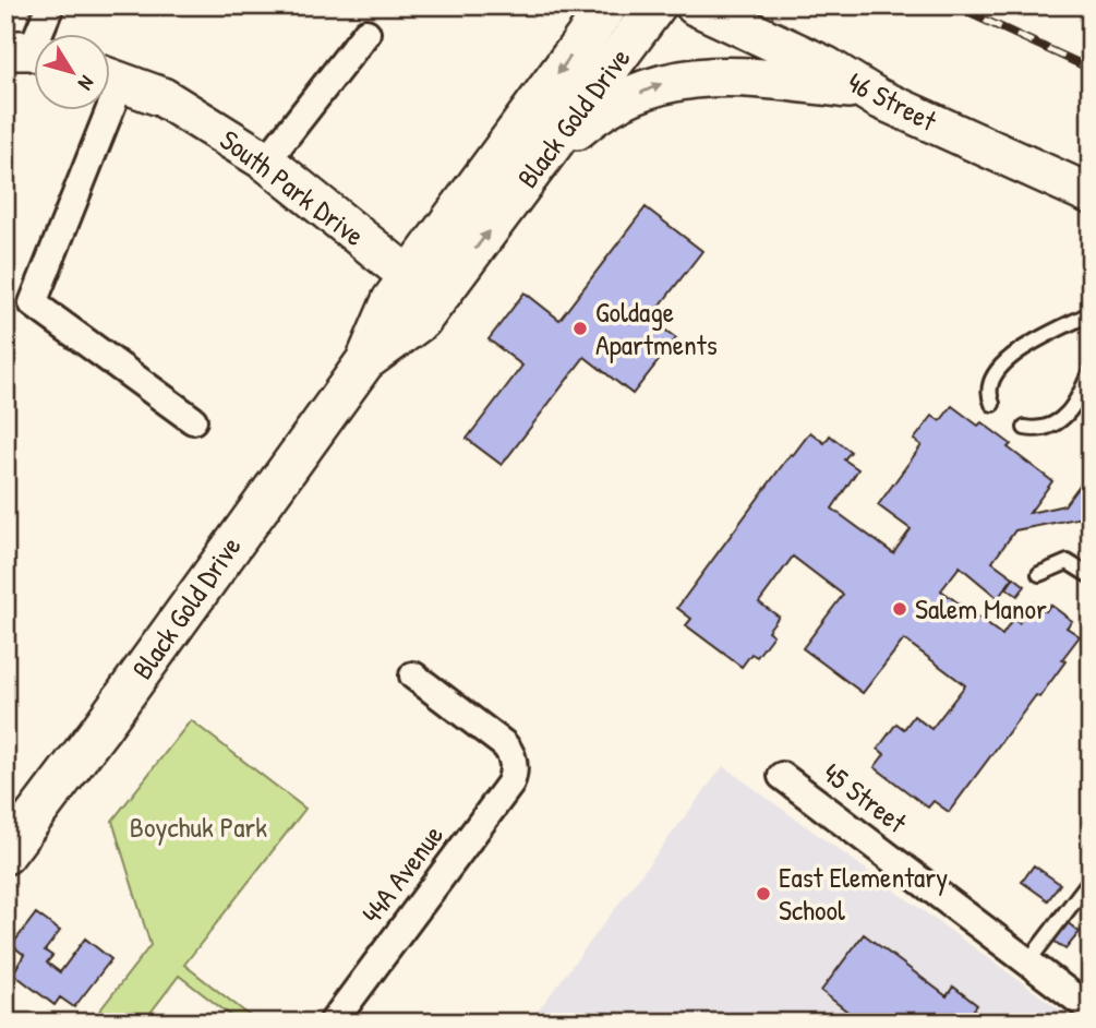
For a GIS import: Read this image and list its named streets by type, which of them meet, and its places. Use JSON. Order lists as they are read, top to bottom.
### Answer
{
  "streets": {
    "main road": ["46 Street", "Black Gold Drive", "South Park Drive"],
    "street": ["45 Street", "44A Avenue"]
  },
  "crossings": [
    ["Black Gold Drive", "South Park Drive"]
  ],
  "parks": ["Boychuk Park"],
  "places": ["Goldage Apartments", "Salem Manor", "East Elementary School"],
  "north": "bottom right"
}
